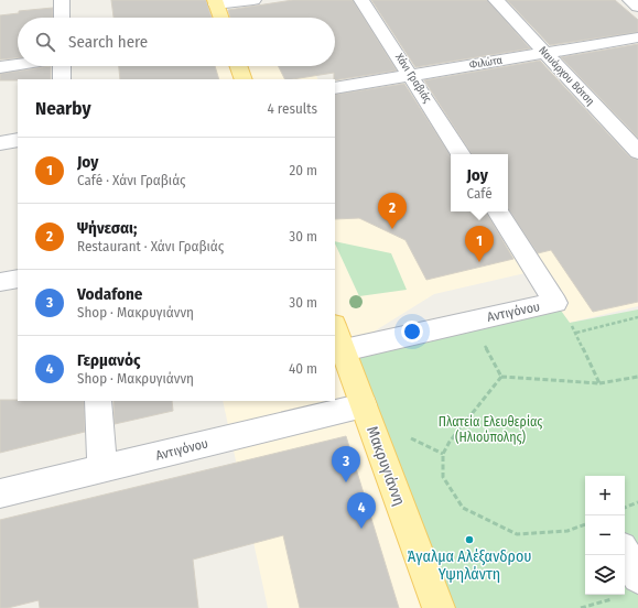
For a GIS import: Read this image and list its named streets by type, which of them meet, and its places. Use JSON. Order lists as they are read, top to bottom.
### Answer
{
  "streets": {
    "main road": ["Μακρυγιάννη"],
    "street": [
      "Φιλώτα",
      "Ναυάρχου Βότση",
      "Χάνι Γραβιάς",
      "Αντιγόνου"
    ]
  },
  "crossings": [
    ["Φιλώτα", "Ναυάρχου Βότση"],
    ["Φιλώτα", "Χάνι Γραβιάς"],
    ["Αντιγόνου", "Μακρυγιάννη"]
  ],
  "parks": ["Πλατεία Ελευθερίας (Ηλιούπολης)"],
  "places": ["Άγαλμα Αλέξανδρου Υψηλάντη"],
  "page": {
    "search": "Search here",
    "heading": ["Nearby", "4 results"],
    "list": [
      {
        "mark": "1",
        "name": "Joy",
        "note": "Café · Χάνι Γραβιάς",
        "value": "20 m"
      },
      {
        "mark": "2",
        "name": "Ψήνεσαι;",
        "note": "Restaurant · Χάνι Γραβιάς",
        "value": "30 m"
      },
      {
        "mark": "3",
        "name": "Vodafone",
        "note": "Shop · Μακρυγιάννη",
        "value": "30 m"
      },
      {
        "mark": "4",
        "name": "Γερμανός",
        "note": "Shop · Μακρυγιάννη",
        "value": "40 m"
      }
    ],
    "popup": ["Joy", "Café"],
    "pins": [
      "2",
      "1",
      "3",
      "4"
    ],
    "map_buttons": ["+", "−"]
  }
}
